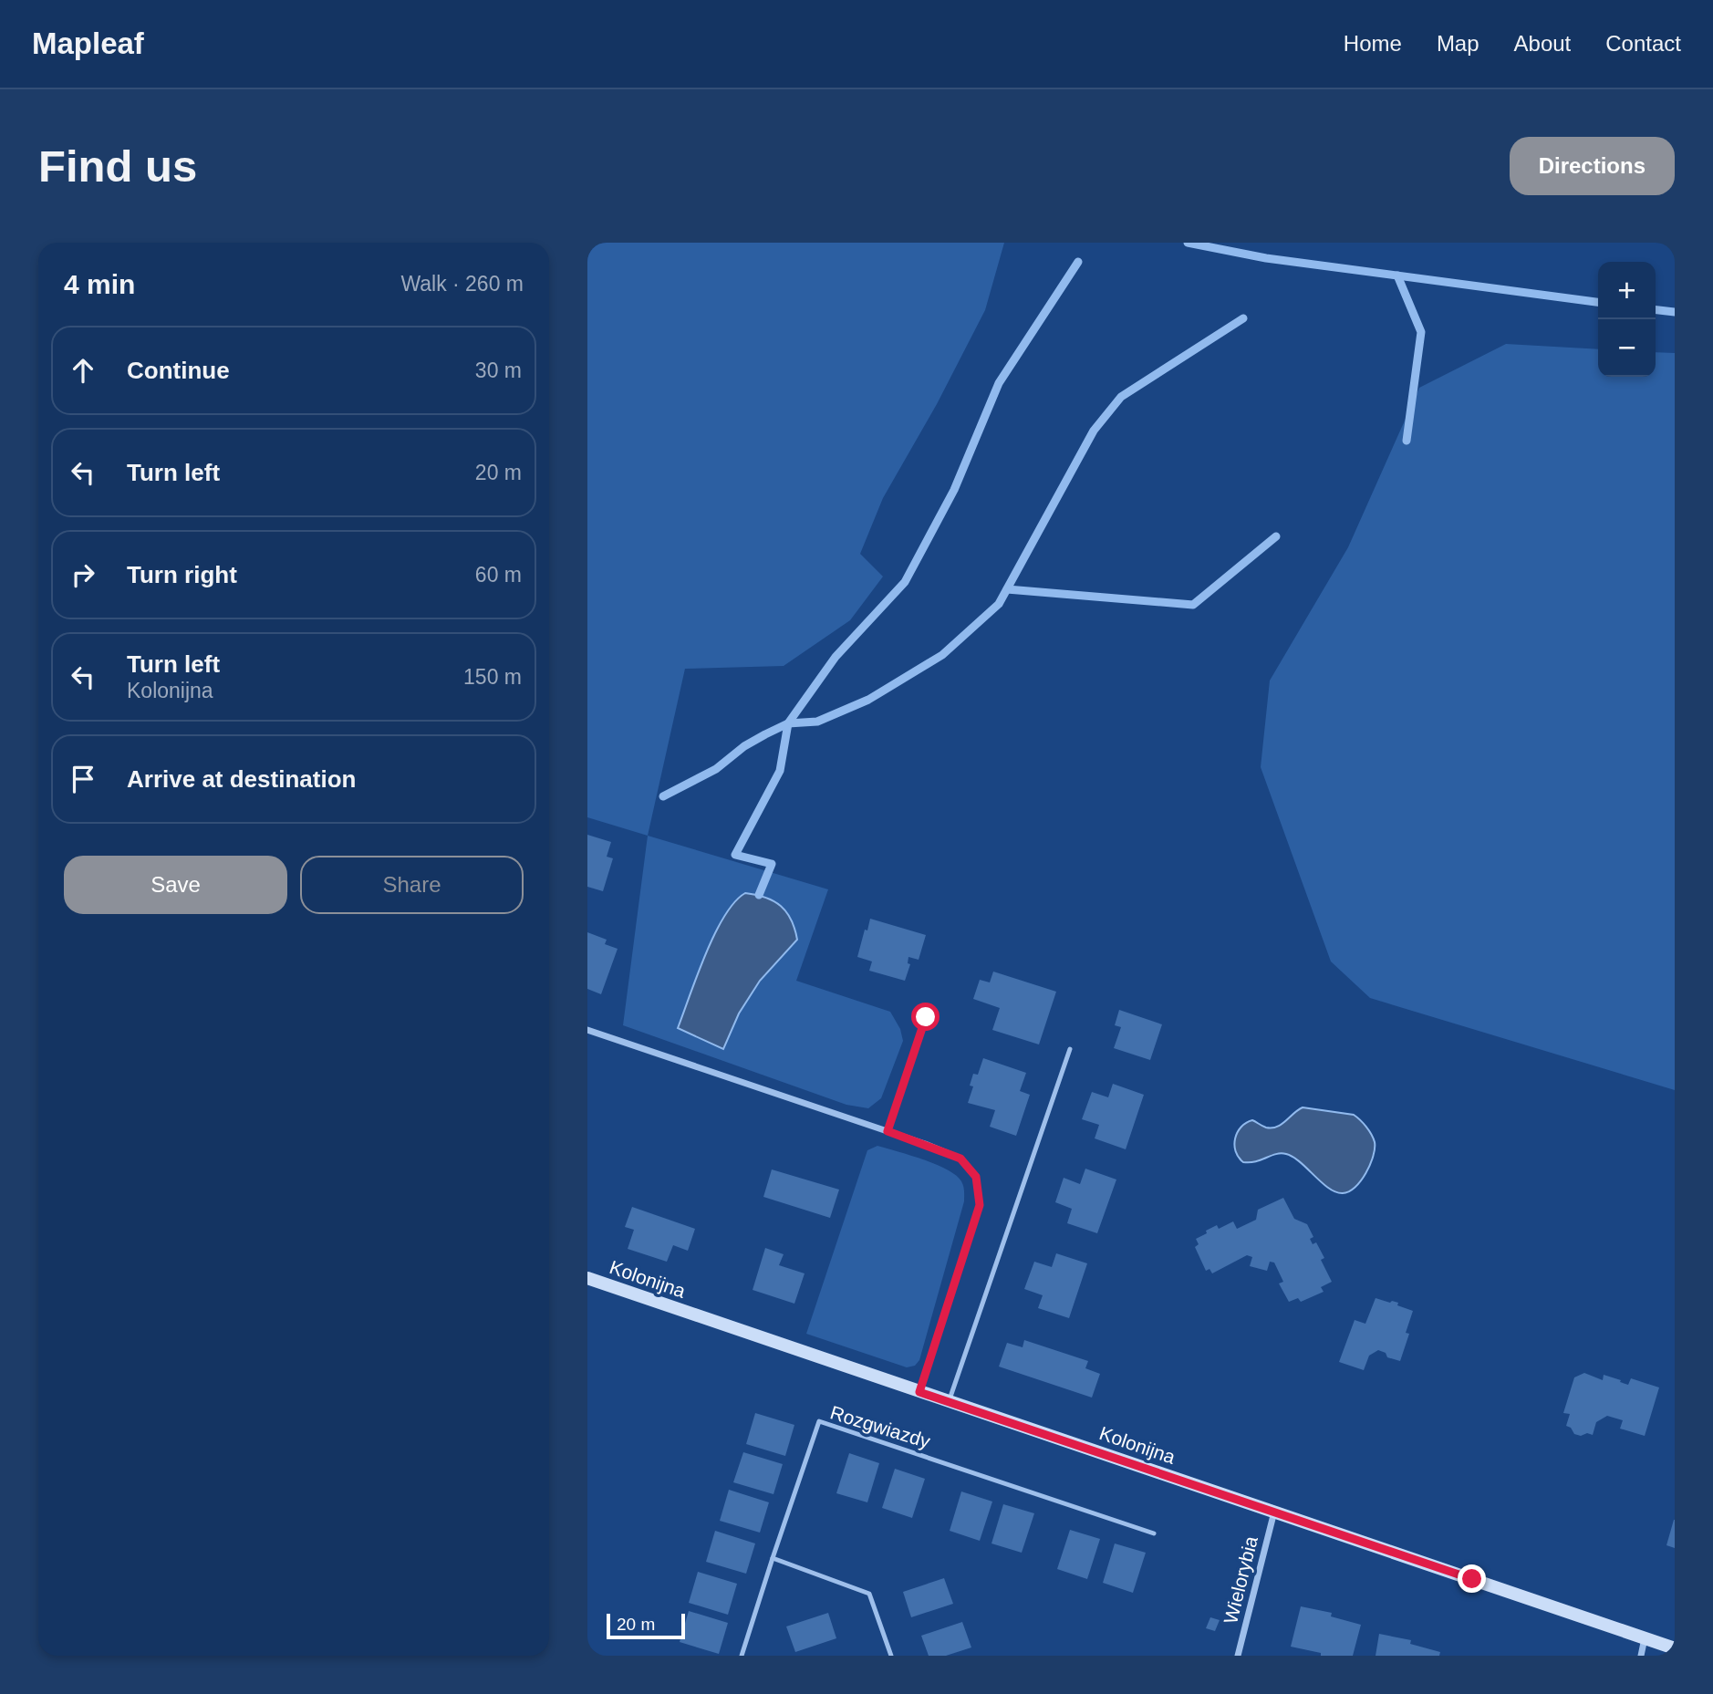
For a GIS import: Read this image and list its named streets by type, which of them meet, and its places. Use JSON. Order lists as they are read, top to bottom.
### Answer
{
  "streets": {
    "street": ["Kolonijna", "Wielorybia"],
    "lane": ["Rozgwiazdy"]
  },
  "crossings": [
    ["Kolonijna", "Wielorybia"]
  ],
  "scale_bar": "20 m",
  "page": {
    "header": "Mapleaf",
    "nav": [
      "Home",
      "Map",
      "About",
      "Contact"
    ],
    "buttons": [
      "Directions",
      ["Save", "Share"]
    ],
    "title": "Find us",
    "heading": ["4 min", "Walk · 260 m"],
    "map_buttons": ["+", "−"],
    "list": [
      ["Continue", "30 m"],
      ["Turn left", "20 m"],
      ["Turn right", "60 m"],
      ["Turn left", "Kolonijna", "150 m"],
      "Arrive at destination"
    ],
    "scale": "20 m"
  }
}
